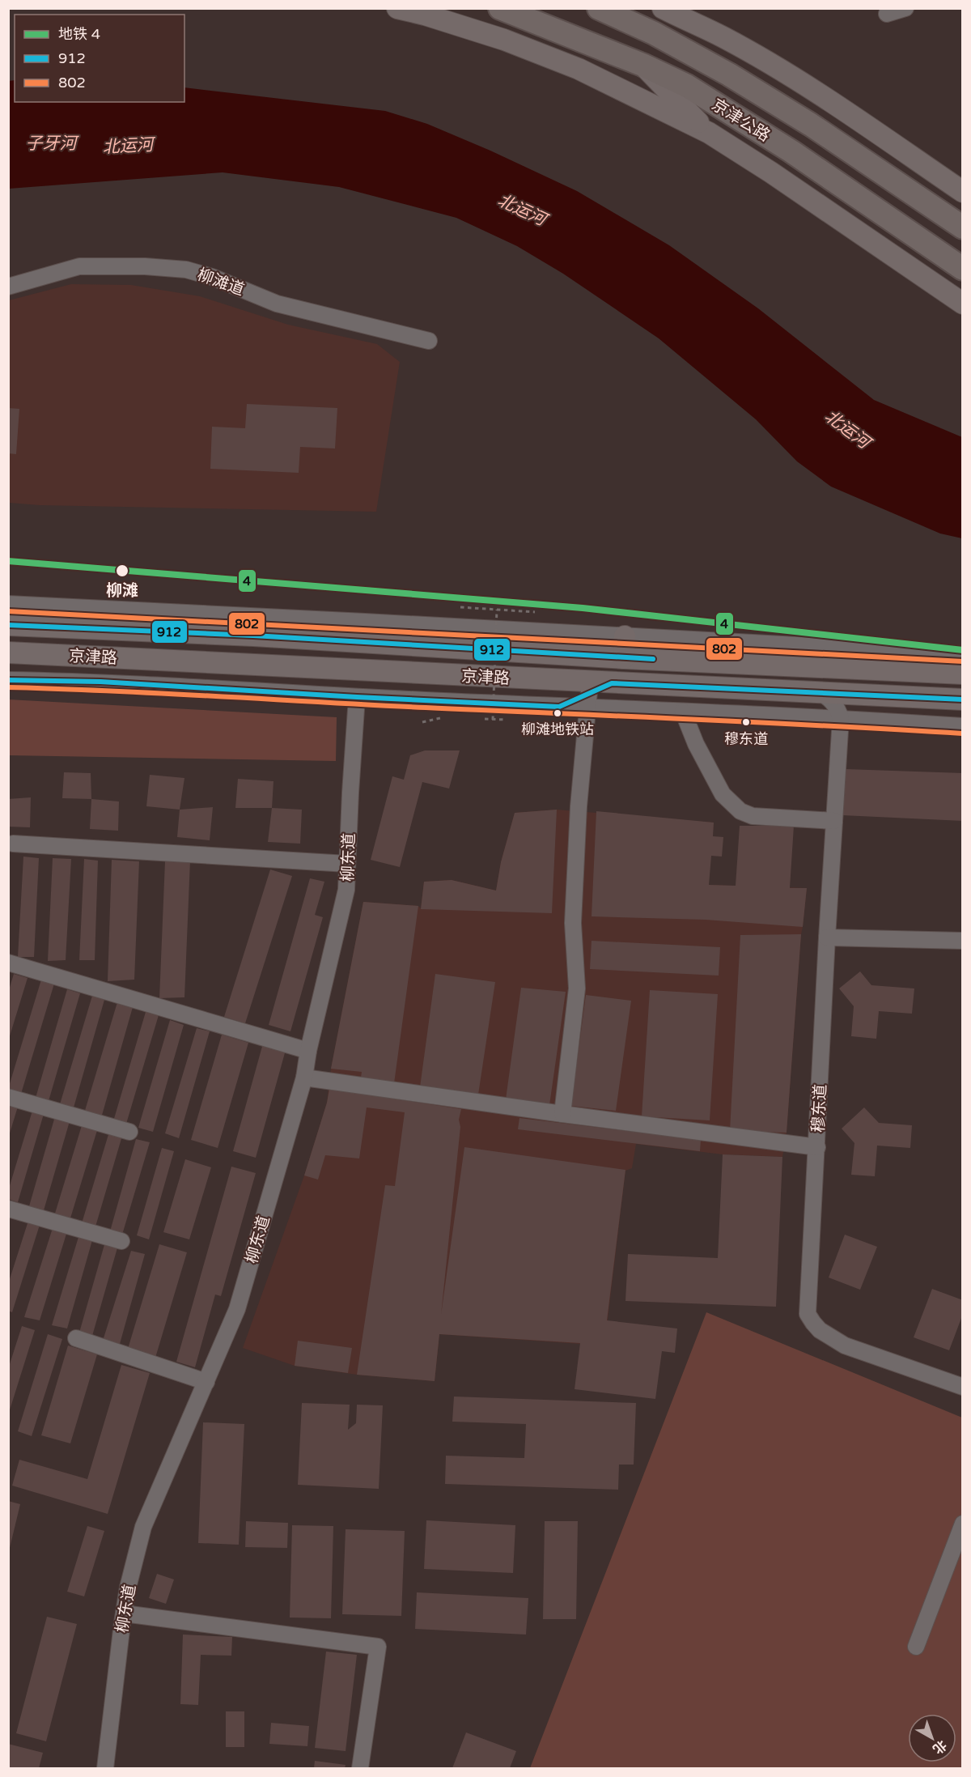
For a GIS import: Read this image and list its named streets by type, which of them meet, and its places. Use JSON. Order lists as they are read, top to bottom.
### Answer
{
  "streets": {
    "highway": ["京津公路"],
    "main road": ["京津路"],
    "street": ["柳滩道", "柳东道", "穆东道"]
  },
  "water": ["子牙河", "北运河"],
  "places": ["柳滩", "柳滩地铁站", "穆东道"],
  "lines": ["metro line 4", "transit line 802", "transit line 912"],
  "legend": ["地铁 4", "912", "802"],
  "north": "bottom right"
}
